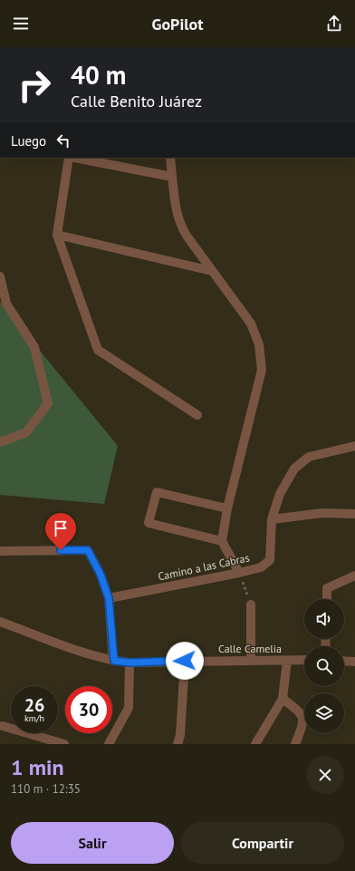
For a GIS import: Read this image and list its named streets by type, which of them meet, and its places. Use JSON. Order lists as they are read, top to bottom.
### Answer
{
  "streets": {
    "street": ["Camino a las Cabras", "Calle Camelia"]
  },
  "page": {
    "header": "GoPilot",
    "turn": ["40 m", "Calle Benito Juárez"],
    "then": "Luego",
    "speed": "26 km/h",
    "limit": "30",
    "heading": ["1 min", "110 m · 12:35"],
    "buttons": ["Salir", "Compartir"]
  }
}
